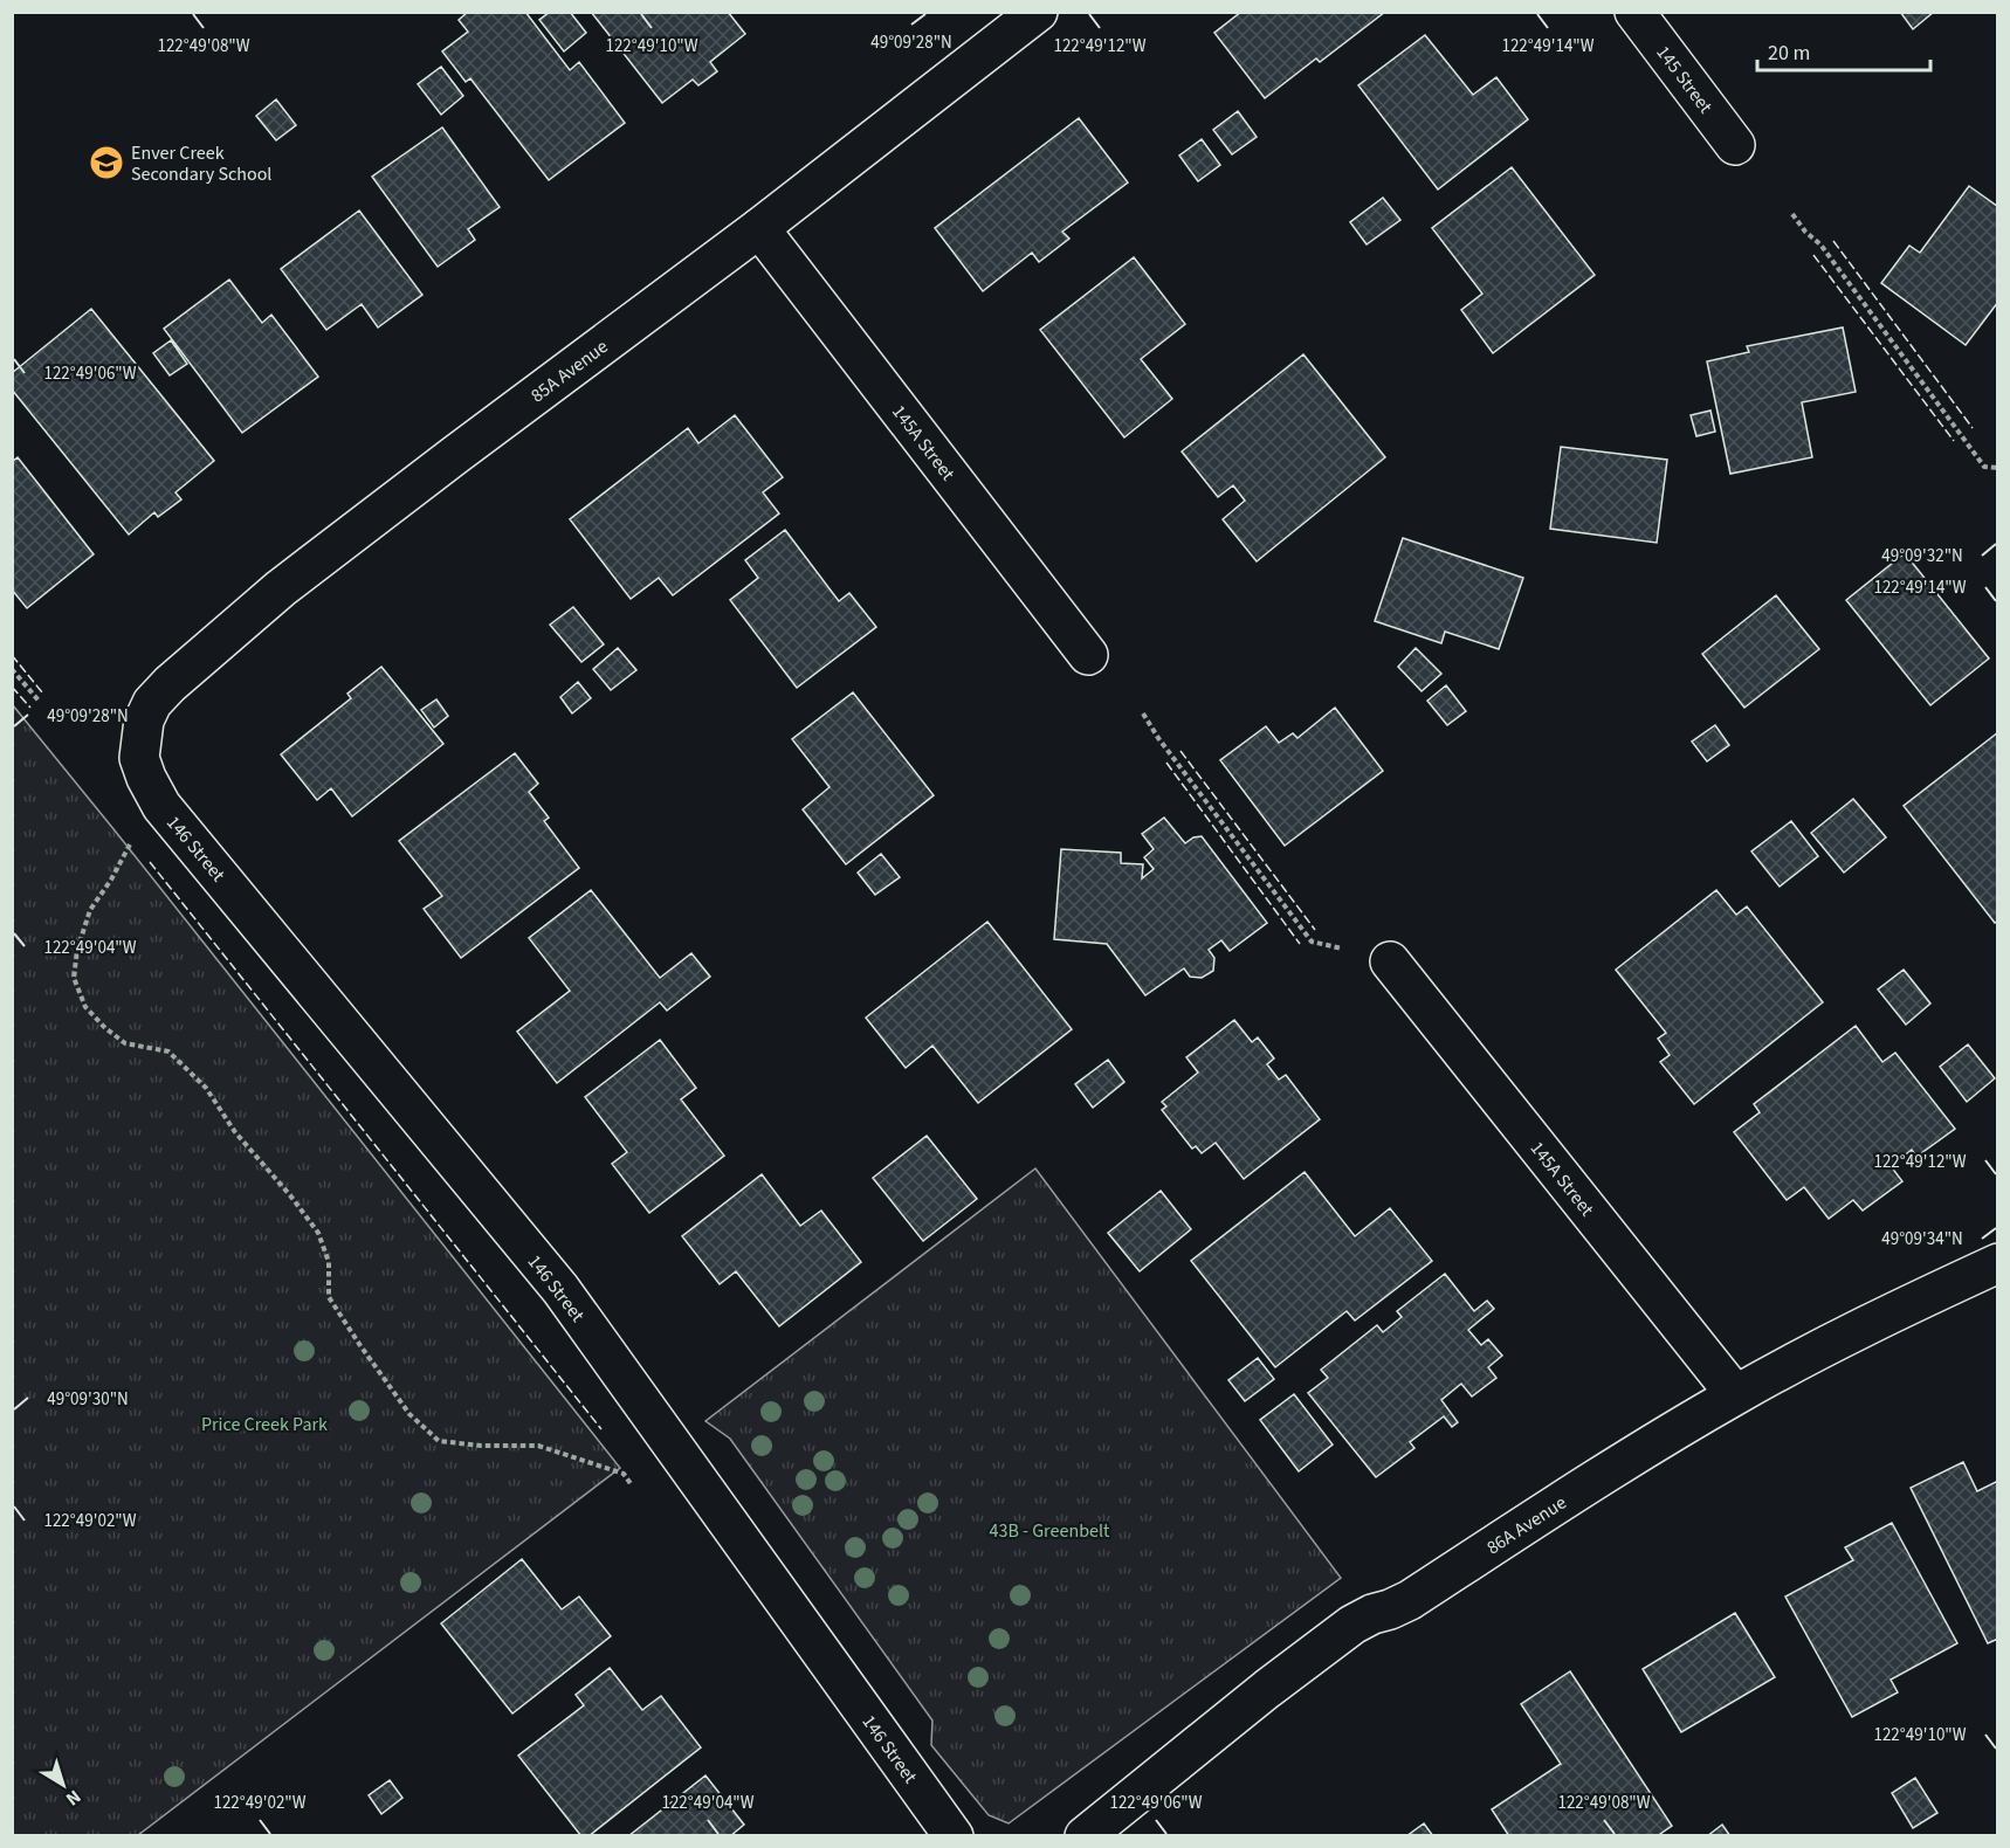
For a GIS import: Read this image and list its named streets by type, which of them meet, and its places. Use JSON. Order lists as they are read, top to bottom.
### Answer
{
  "streets": {
    "street": [
      "145 Street",
      "85A Avenue",
      "145A Street",
      "146 Street",
      "86A Avenue"
    ]
  },
  "crossings": [
    ["85A Avenue", "145A Street"],
    ["85A Avenue", "146 Street"],
    ["145A Street", "86A Avenue"]
  ],
  "parks": ["Price Creek Park", "43B - Greenbelt"],
  "places": {
    "school or university": ["Enver Creek Secondary School"]
  },
  "scale_bar": "20 m",
  "north": "bottom right",
  "coordinates": [
    "49°09'28\"N",
    "122°49'08\"W",
    "122°49'12\"W",
    "122°49'14\"W",
    "122°49'10\"W",
    "122°49'06\"W",
    "49°09'32\"N",
    "122°49'04\"W",
    "49°09'34\"N",
    "49°09'30\"N",
    "122°49'02\"W"
  ]
}
